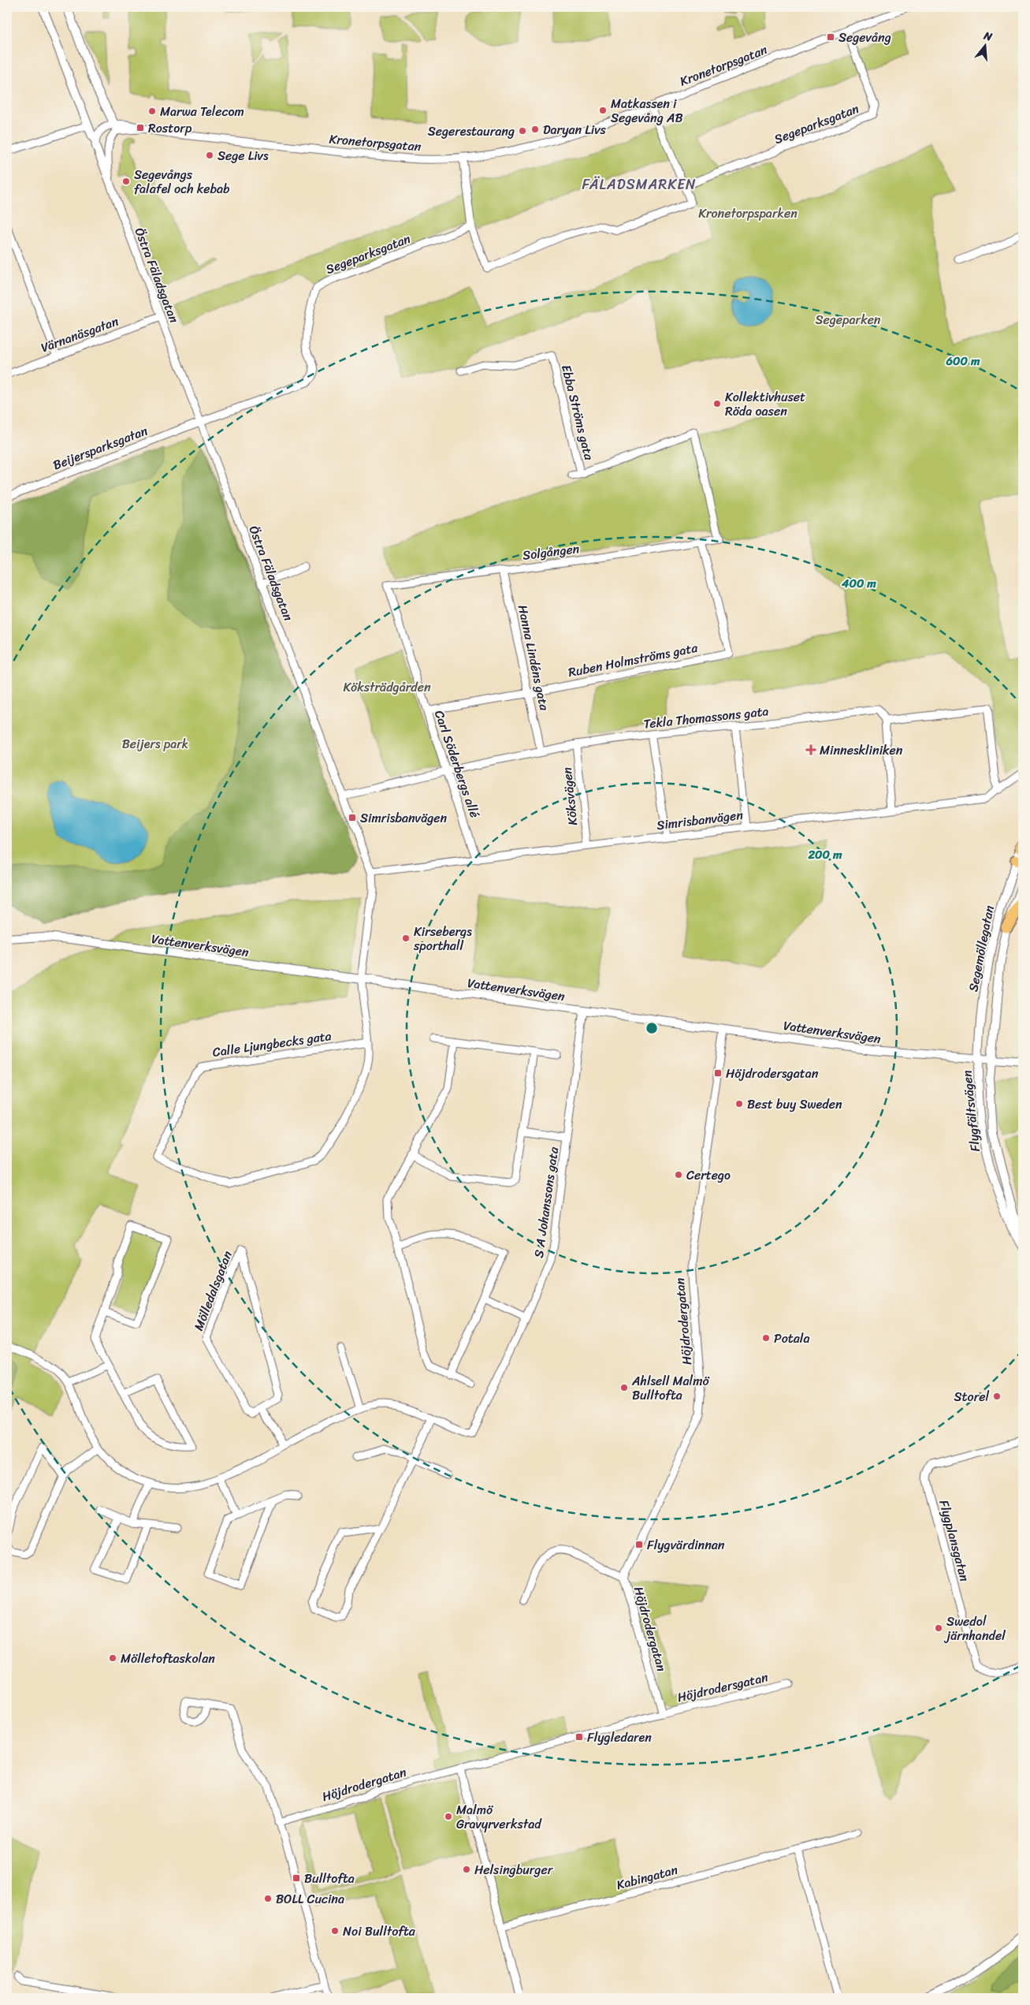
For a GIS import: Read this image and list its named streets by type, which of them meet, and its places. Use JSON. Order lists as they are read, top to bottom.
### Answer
{
  "streets": {
    "street": [
      "Kronetorpsgatan",
      "Segeparksgatan",
      "Östra Fäladsgatan",
      "Värnanäsgatan",
      "Ebba Ströms gata",
      "Beijersparksgatan",
      "Solgången",
      "Hanna Lindéns gata",
      "Ruben Holmströms gata",
      "Tekla Thomassons gata",
      "Carl Söderbergs allé",
      "Köksvägen",
      "Simrisbanvägen",
      "Vattenverksvägen",
      "Segemöllegatan",
      "Calle Ljungbecks gata",
      "Flygfältsvägen",
      "S A Johanssons gata",
      "Mölledalsgatan",
      "Höjdrodergatan",
      "Flygplansgatan",
      "Höjdrodersgatan",
      "Kabingatan"
    ]
  },
  "crossings": [
    ["Kronetorpsgatan", "Segeparksgatan"],
    ["Segeparksgatan", "Östra Fäladsgatan"],
    ["Segeparksgatan", "Beijersparksgatan"],
    ["Östra Fäladsgatan", "Värnanäsgatan"],
    ["Östra Fäladsgatan", "Beijersparksgatan"],
    ["Östra Fäladsgatan", "Tekla Thomassons gata"],
    ["Östra Fäladsgatan", "Simrisbanvägen"],
    ["Östra Fäladsgatan", "Vattenverksvägen"],
    ["Östra Fäladsgatan", "Calle Ljungbecks gata"],
    ["Ebba Ströms gata", "Solgången"],
    ["Solgången", "Hanna Lindéns gata"],
    ["Solgången", "Ruben Holmströms gata"],
    ["Solgången", "Carl Söderbergs allé"],
    ["Hanna Lindéns gata", "Ruben Holmströms gata"],
    ["Hanna Lindéns gata", "Tekla Thomassons gata"],
    ["Ruben Holmströms gata", "Carl Söderbergs allé"],
    ["Tekla Thomassons gata", "Carl Söderbergs allé"],
    ["Tekla Thomassons gata", "Köksvägen"],
    ["Carl Söderbergs allé", "Simrisbanvägen"],
    ["Köksvägen", "Simrisbanvägen"],
    ["Vattenverksvägen", "Segemöllegatan"],
    ["Vattenverksvägen", "Calle Ljungbecks gata"],
    ["Vattenverksvägen", "Flygfältsvägen"],
    ["Vattenverksvägen", "S A Johanssons gata"],
    ["Vattenverksvägen", "Höjdrodergatan"],
    ["Segemöllegatan", "Flygfältsvägen"],
    ["Höjdrodergatan", "Höjdrodersgatan"]
  ],
  "districts": ["FÄLADSMARKEN"],
  "parks": [
    "Kronetorpsparken",
    "Segeparken",
    "Köksträdgården",
    "Beijers park"
  ],
  "places": {
    "transit": [
      "Segevång",
      "Rostorp",
      "Simrisbanvägen",
      "Höjdrodersgatan",
      "Flygvärdinnan",
      "Flygledaren",
      "Bulltofta"
    ],
    "other": [
      "Matkassen i Segevång AB",
      "Marwa Telecom",
      "Daryan Livs",
      "Segerestaurang",
      "Sege Livs",
      "Segevångs falafel och kebab",
      "Kollektivhuset Röda oasen",
      "Kirsebergs sporthall",
      "Best buy Sweden",
      "Certego",
      "Potala",
      "Ahlsell Malmö Bulltofta",
      "Storel",
      "Swedol järnhandel",
      "Mölletoftaskolan",
      "Malmö Gravyrverkstad",
      "Helsingburger",
      "BOLL Cucina",
      "Noi Bulltofta"
    ],
    "health": ["Minneskliniken"]
  },
  "north": "top",
  "rings": ["600 m", "400 m", "200 m"]
}
